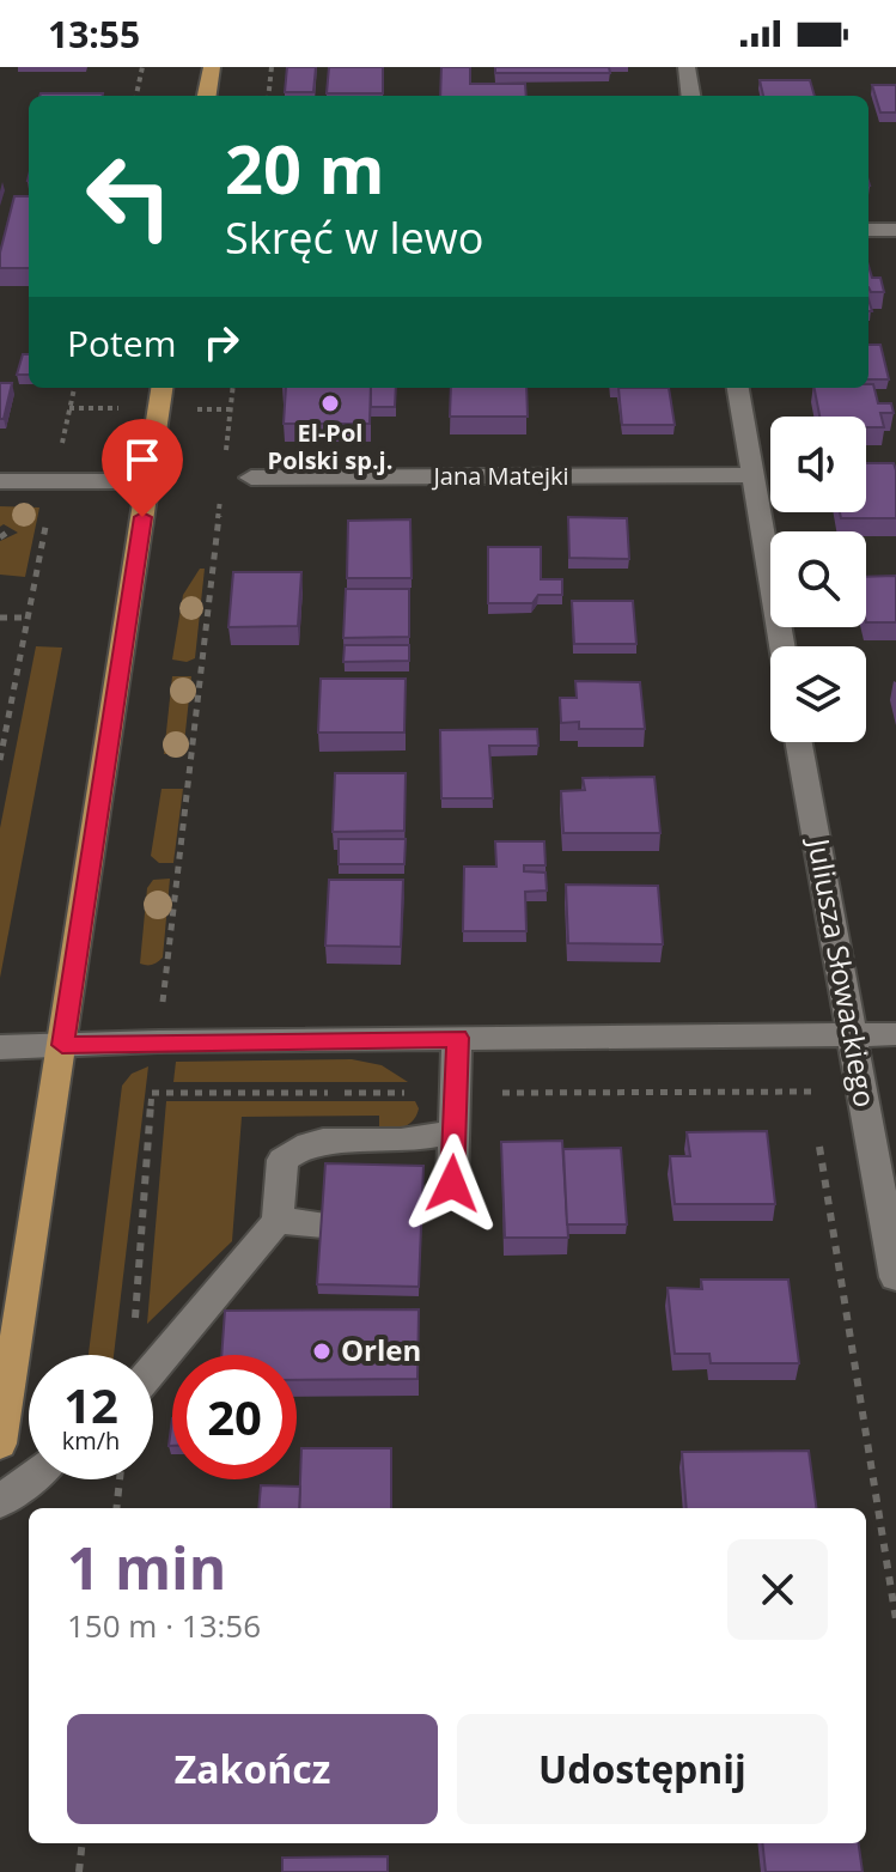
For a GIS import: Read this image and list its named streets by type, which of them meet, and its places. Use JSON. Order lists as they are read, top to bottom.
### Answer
{
  "streets": {
    "street": ["Jana Matejki", "Juliusza Słowackiego"]
  },
  "places": ["El-Pol Polski sp.j.", "Orlen"],
  "page": {
    "status": "13:55",
    "turn": ["20 m", "Skręć w lewo"],
    "then": "Potem",
    "speed": "12 km/h",
    "limit": "20",
    "heading": ["1 min", "150 m · 13:56"],
    "buttons": ["Zakończ", "Udostępnij"]
  }
}
